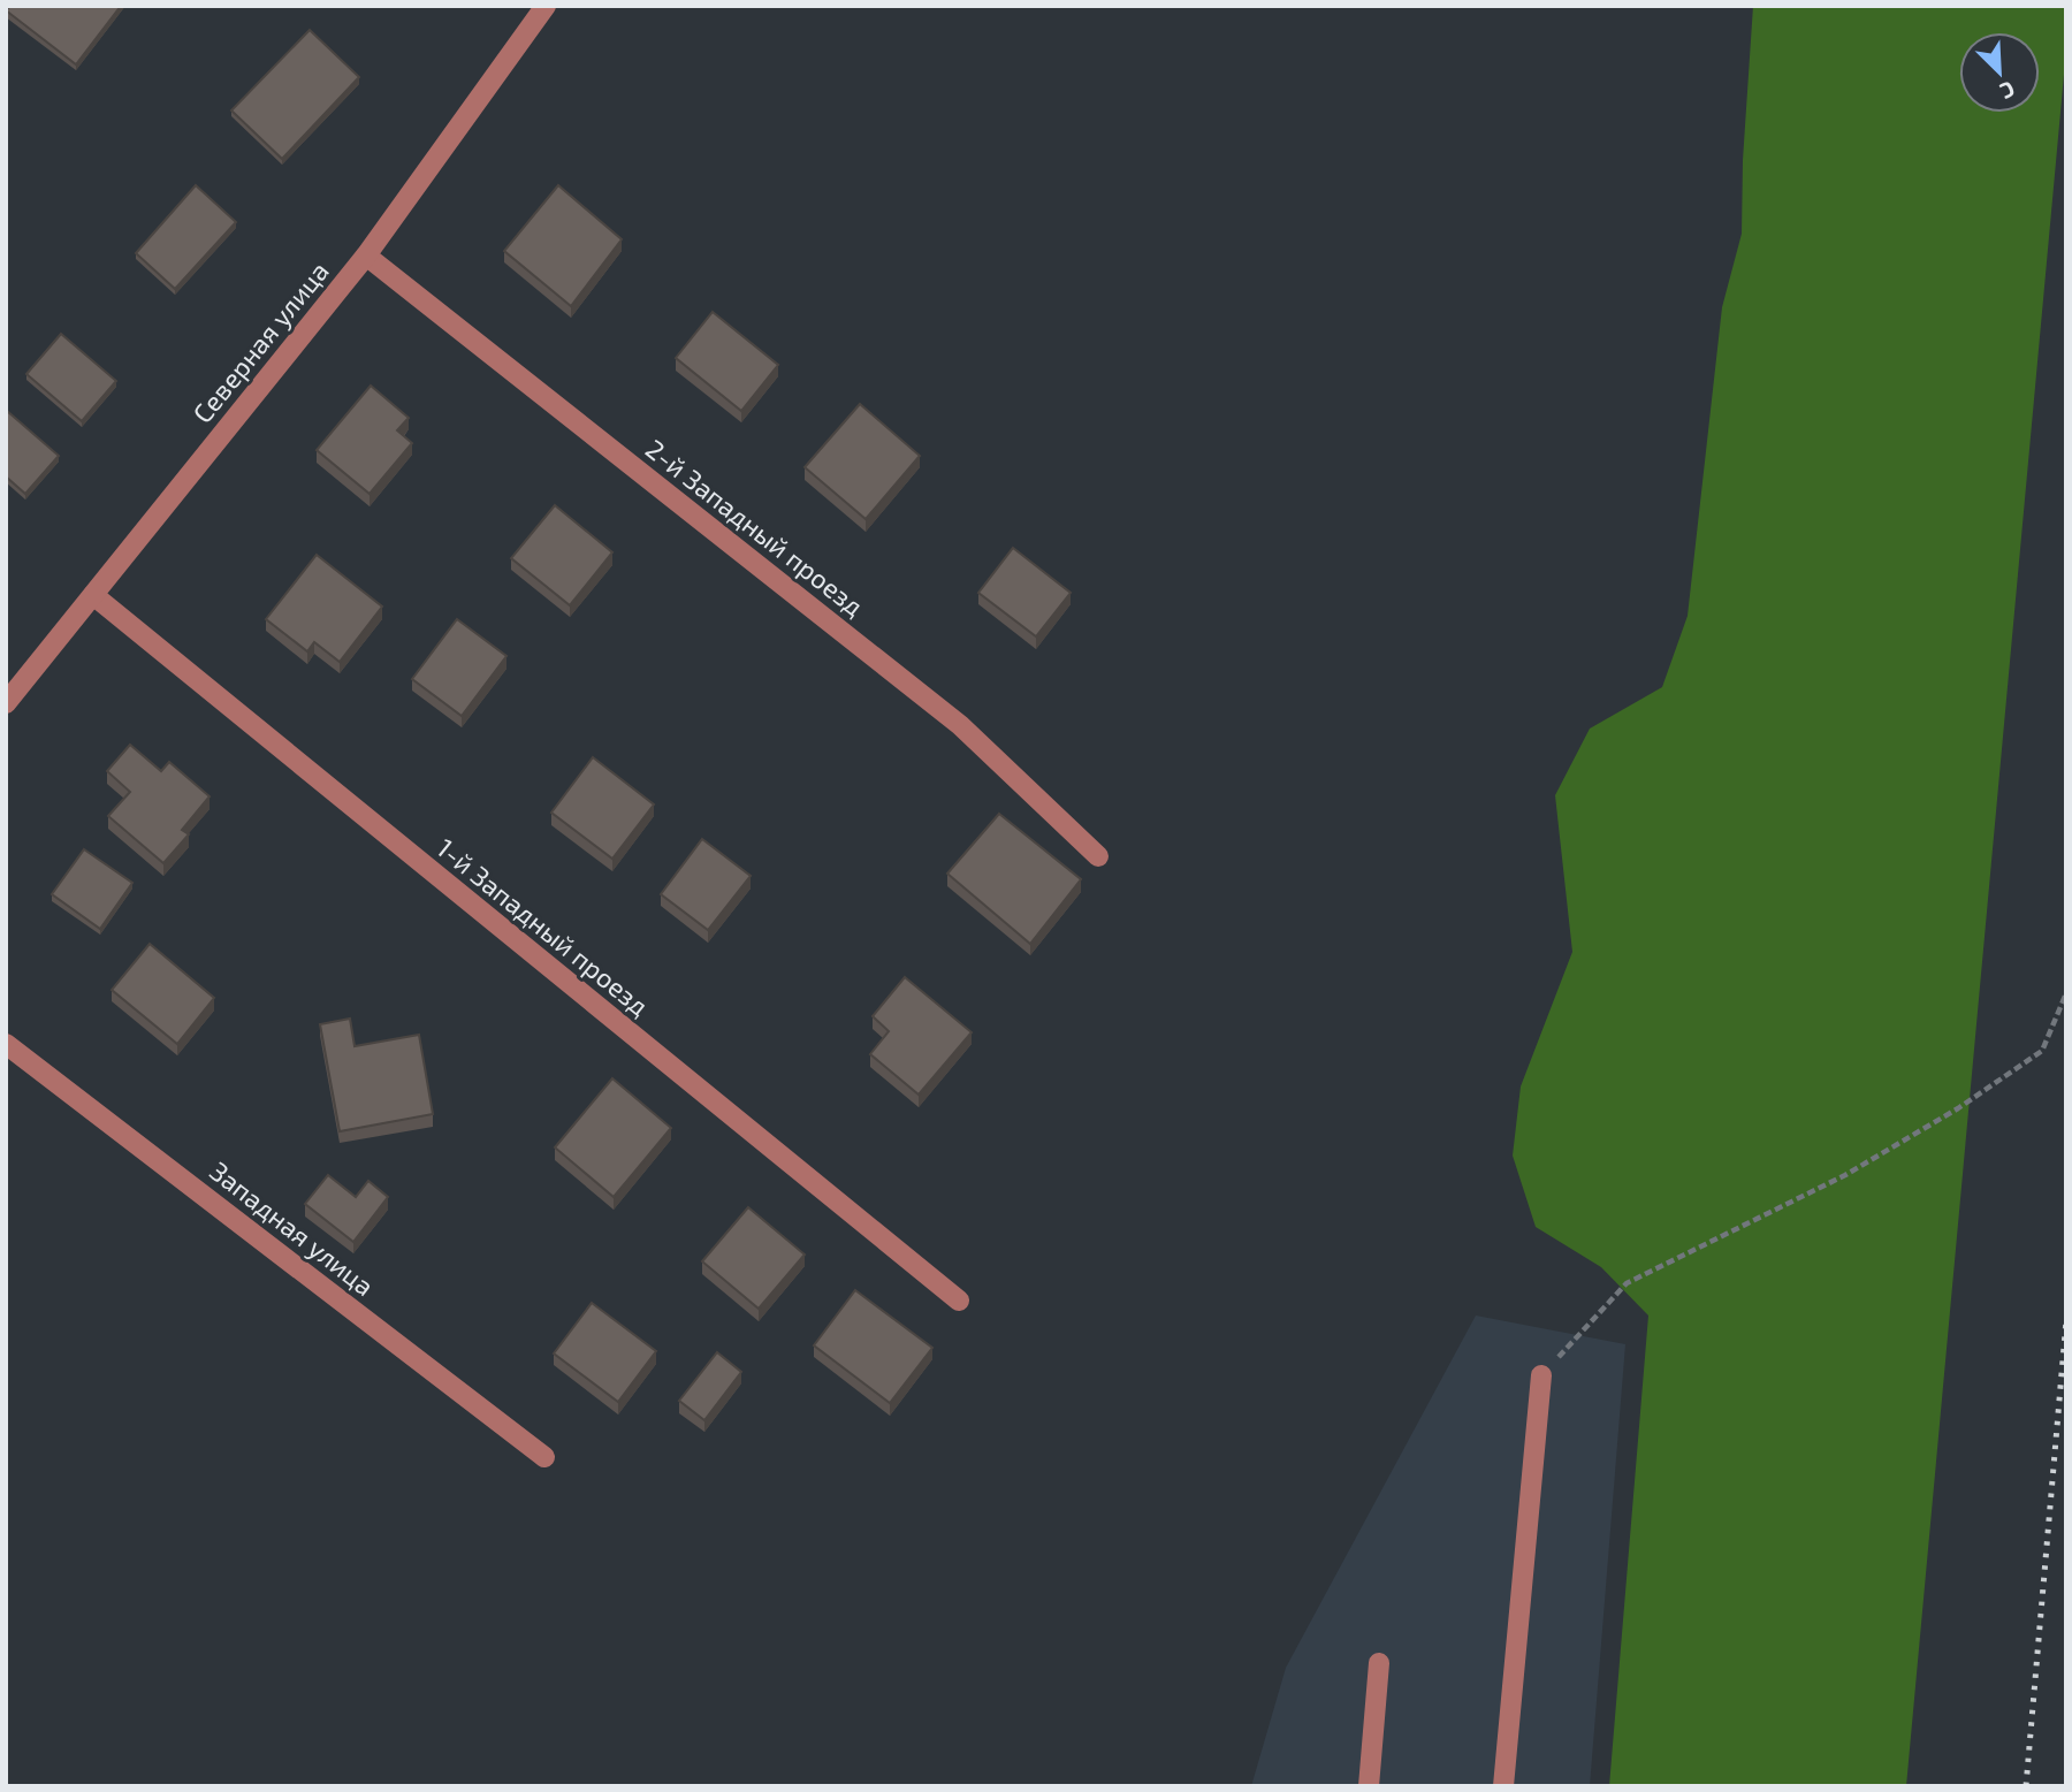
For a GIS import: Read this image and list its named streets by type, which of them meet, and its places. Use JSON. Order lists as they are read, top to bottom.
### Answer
{
  "streets": {
    "street": [
      "Северная улица",
      "2-й Западный проезд",
      "1-й Западный проезд",
      "Западная улица"
    ]
  },
  "crossings": [
    ["Северная улица", "2-й Западный проезд"],
    ["Северная улица", "1-й Западный проезд"]
  ],
  "north": "bottom right"
}
